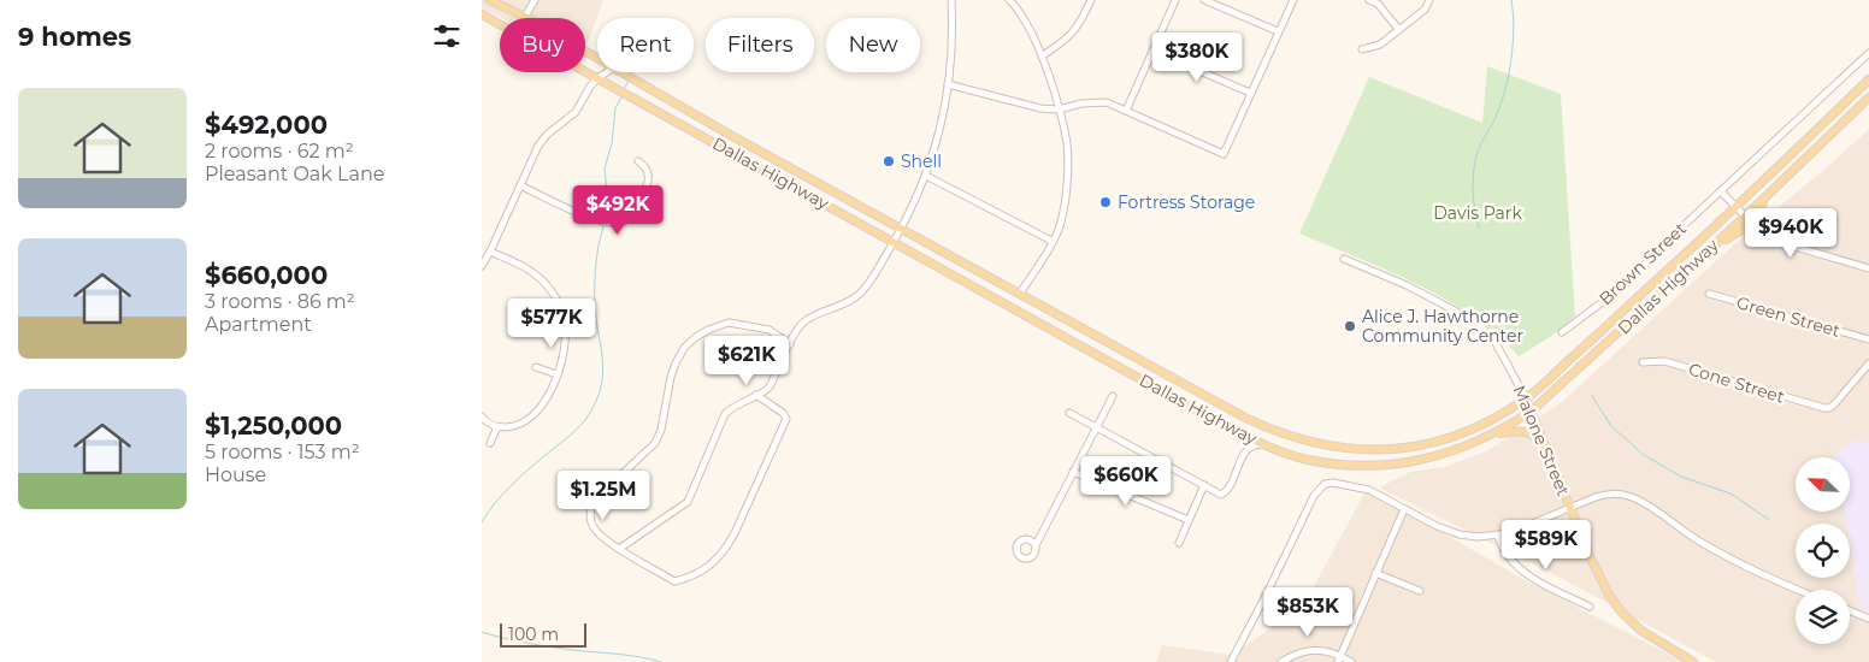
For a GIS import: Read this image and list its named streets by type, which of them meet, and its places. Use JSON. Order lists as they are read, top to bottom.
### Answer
{
  "streets": {
    "main road": ["Dallas Highway", "Malone Street"],
    "street": ["Brown Street", "Green Street", "Cone Street"]
  },
  "crossings": [
    ["Dallas Highway", "Malone Street"]
  ],
  "parks": ["Davis Park"],
  "places": ["Shell", "Fortress Storage", "Alice J. Hawthorne Community Center"],
  "scale_bar": "100 m",
  "north": "top left",
  "page": {
    "heading": "9 homes",
    "chip": [
      "Buy",
      "Rent",
      "Filters",
      "New"
    ],
    "price": [
      "$380K",
      "$492K",
      "$940K",
      "$577K",
      "$621K",
      "$660K",
      "$1.25M",
      "$589K",
      "$853K"
    ],
    "list": [
      {
        "name": "$492,000",
        "note": "2 rooms · 62 m² · Pleasant Oak Lane"
      },
      {
        "name": "$660,000",
        "note": "3 rooms · 86 m² · Apartment"
      },
      {
        "name": "$1,250,000",
        "note": "5 rooms · 153 m² · House"
      }
    ],
    "scale": "100 m"
  }
}
